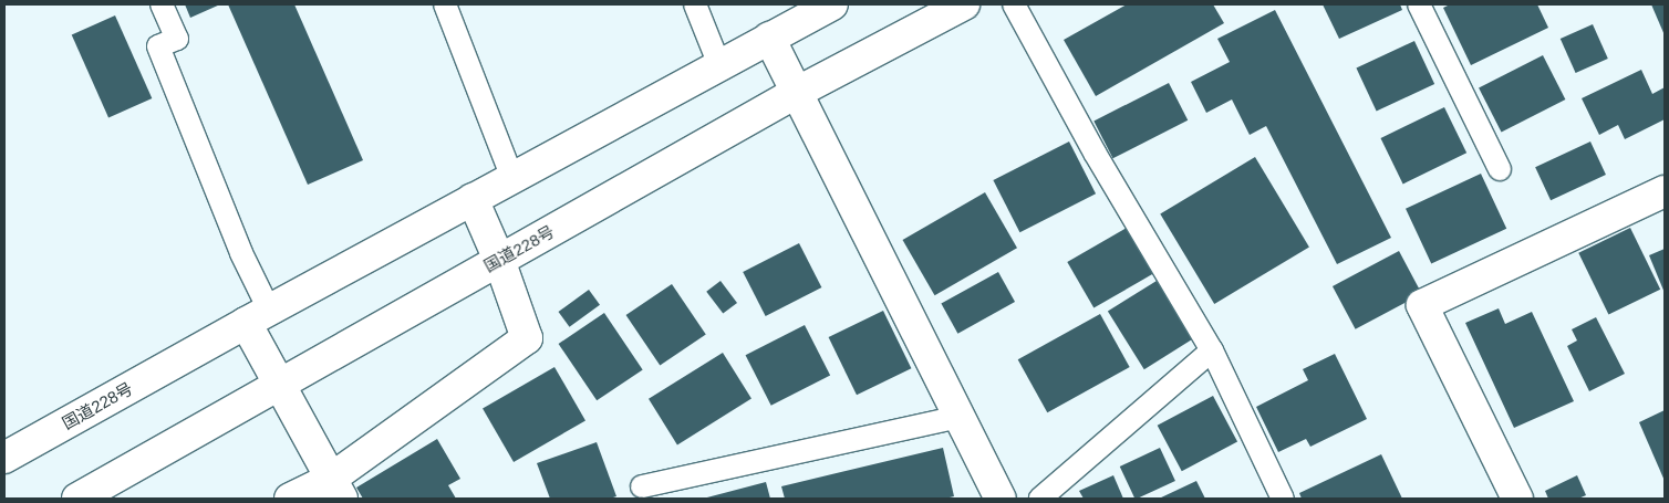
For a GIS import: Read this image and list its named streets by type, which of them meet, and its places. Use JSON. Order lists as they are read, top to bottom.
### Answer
{
  "streets": {
    "main road": ["国道228号"]
  }
}
